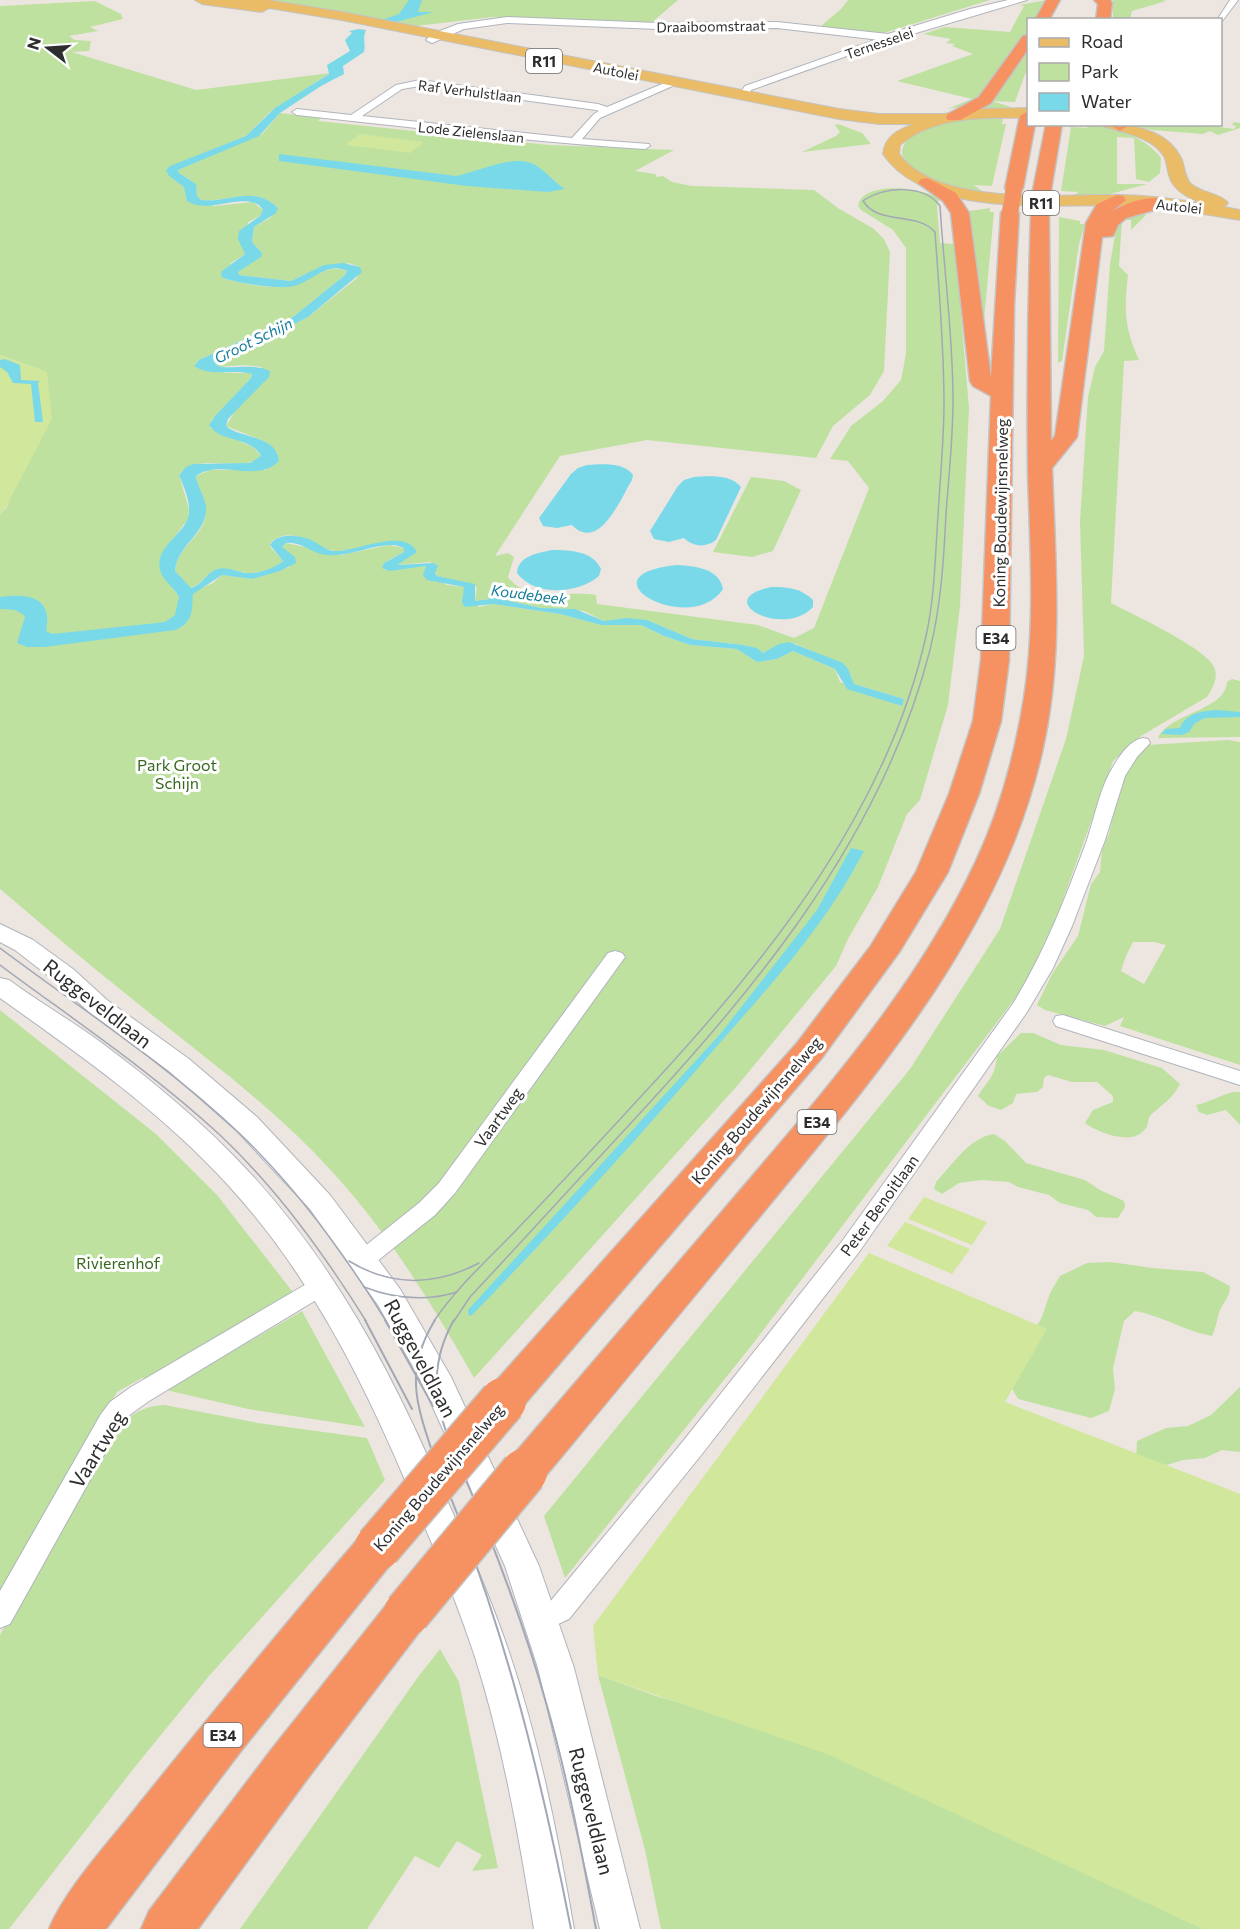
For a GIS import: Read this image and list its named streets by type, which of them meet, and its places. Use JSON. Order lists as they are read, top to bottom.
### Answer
{
  "streets": {
    "highway": ["Koning Boudewijnsnelweg", "E34"],
    "main road": ["R11", "Autolei"],
    "street": [
      "Draaiboomstraat",
      "Ternesselei",
      "Raf Verhulstlaan",
      "Lode Zielenslaan",
      "Ruggeveldlaan",
      "Vaartweg",
      "Peter Benoitlaan"
    ]
  },
  "crossings": [
    ["Draaiboomstraat", "Ternesselei"],
    ["Draaiboomstraat", "Autolei"],
    ["Ternesselei", "Autolei"],
    ["Raf Verhulstlaan", "Lode Zielenslaan"],
    ["Ruggeveldlaan", "Vaartweg"],
    ["Ruggeveldlaan", "Peter Benoitlaan"]
  ],
  "water": ["Groot Schijn", "Koudebeek"],
  "parks": ["Park Groot Schijn", "Rivierenhof"],
  "legend": ["Road", "Park", "Water"],
  "north": "left"
}
